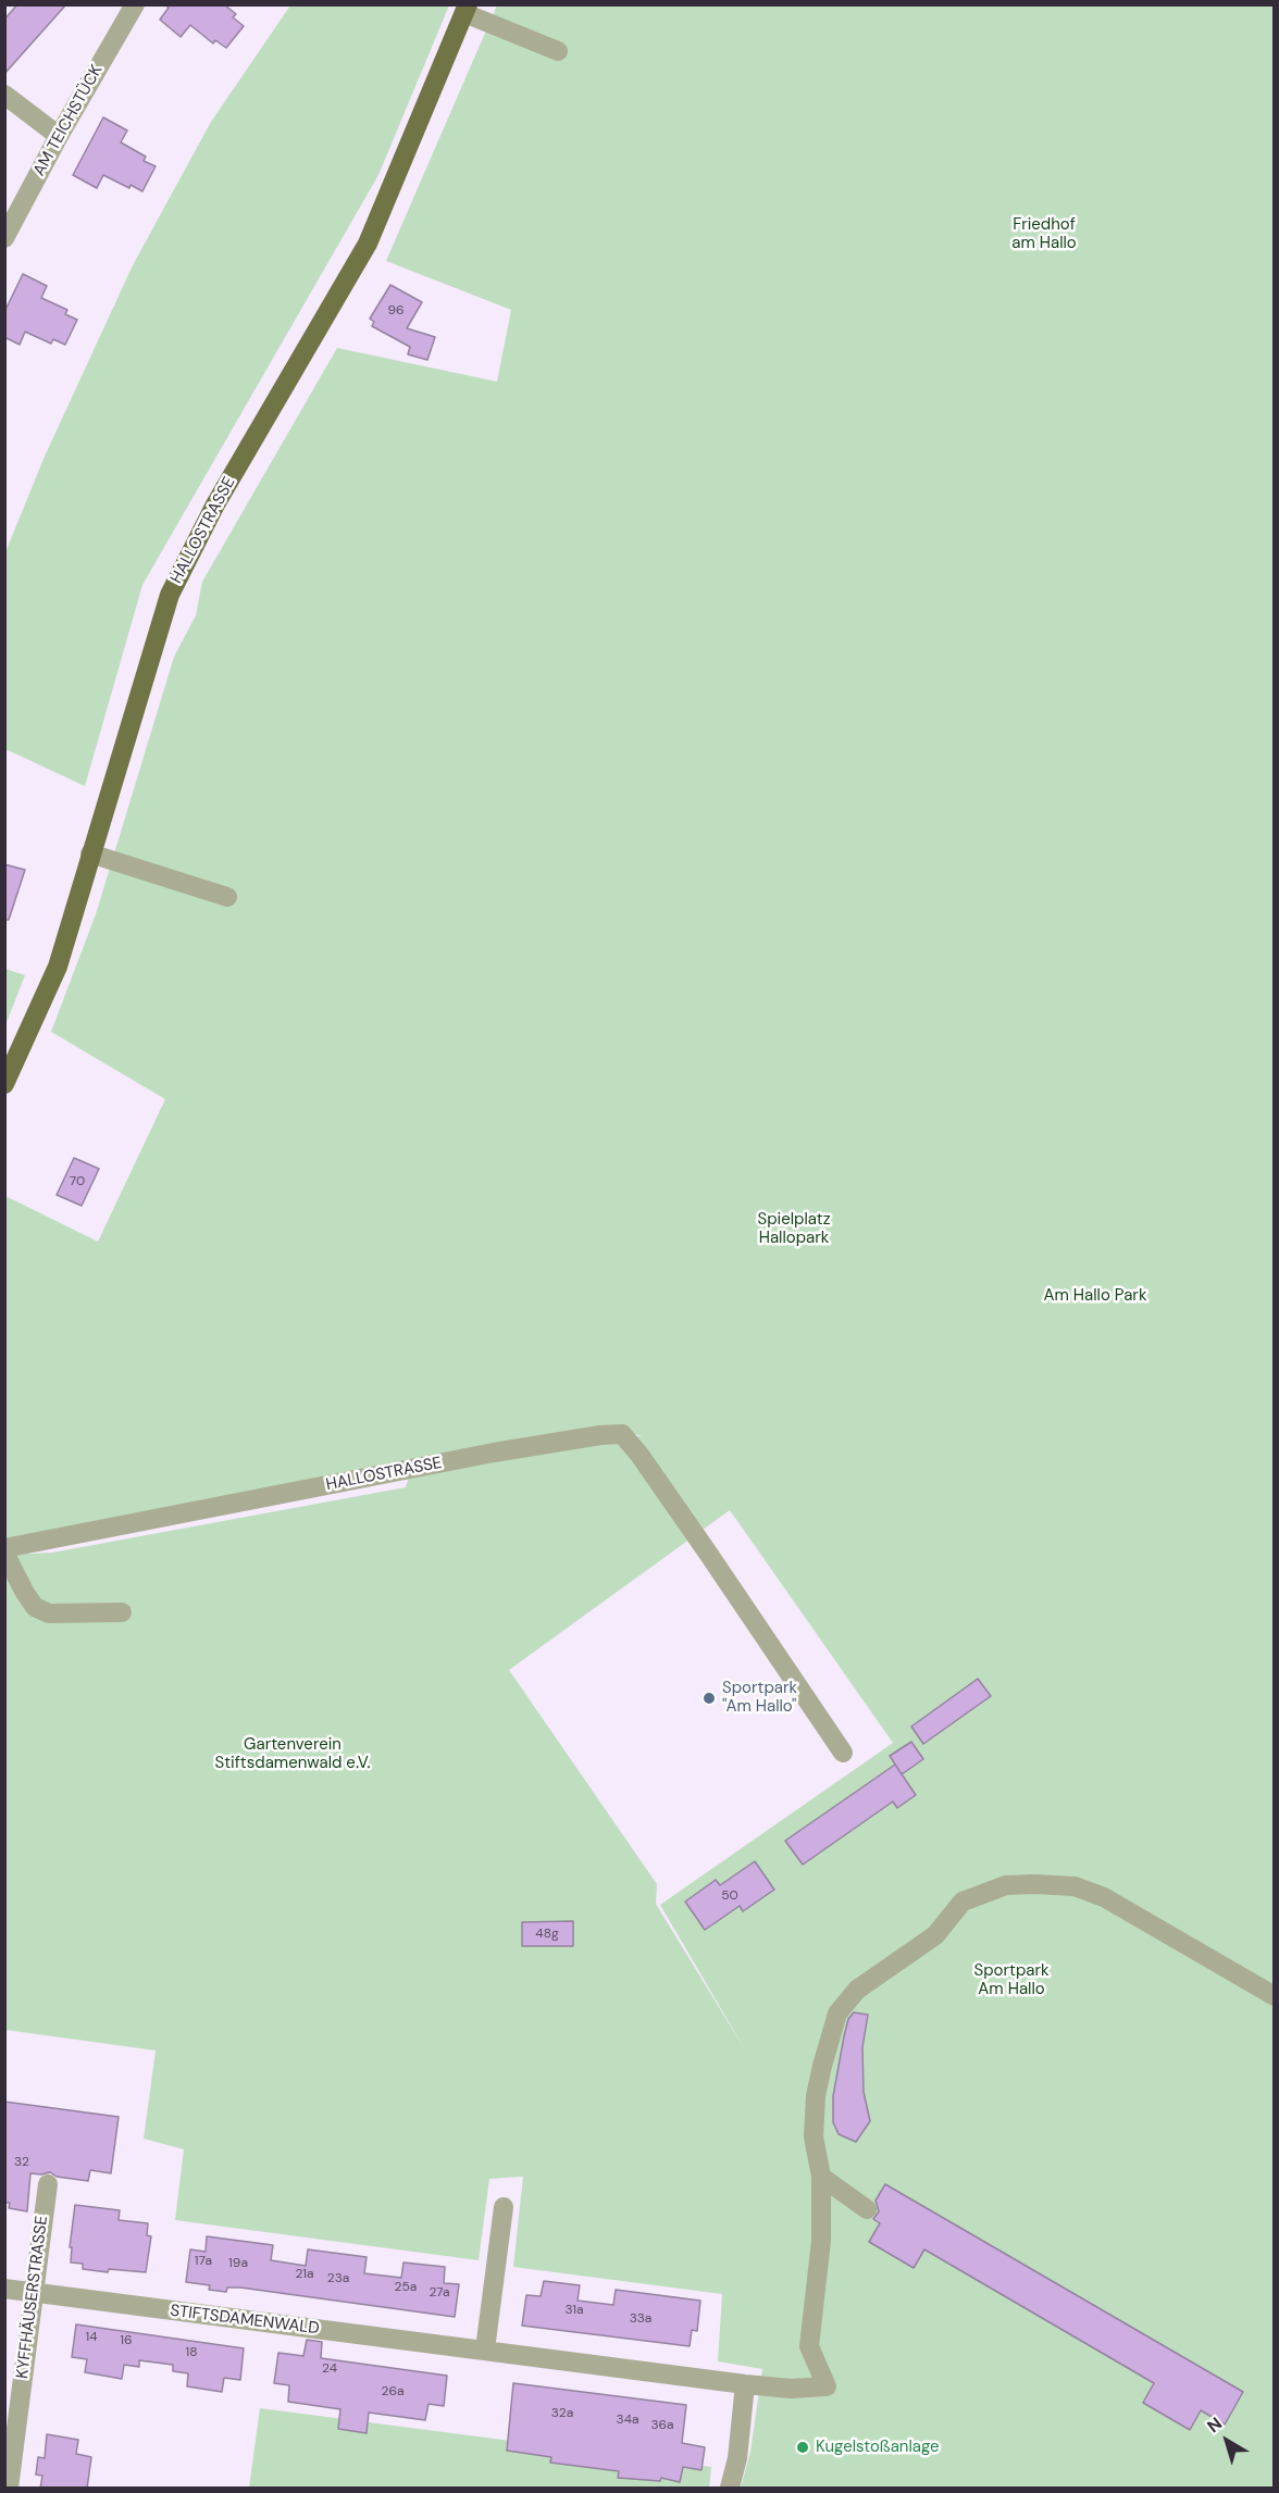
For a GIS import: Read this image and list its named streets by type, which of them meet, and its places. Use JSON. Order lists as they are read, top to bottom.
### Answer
{
  "streets": {
    "main road": ["HALLOSTRASSE"],
    "street": ["AM TEICHSTÜCK", "KYFFHÄUSERSTRASSE", "STIFTSDAMENWALD"]
  },
  "crossings": [
    ["KYFFHÄUSERSTRASSE", "STIFTSDAMENWALD"]
  ],
  "parks": [
    "Friedhof am Hallo",
    "Spielplatz Hallopark",
    "Am Hallo Park",
    "Gartenverein Stiftsdamenwald e.V.",
    "Sportpark Am Hallo"
  ],
  "places": ["Sportpark \"Am Hallo\"", "Kugelstoßanlage"],
  "house_numbers": [
    "96",
    "70",
    "50",
    "48g",
    "32",
    "17a",
    "19a",
    "21a",
    "23a",
    "25a",
    "27a",
    "31a",
    "33a",
    "14",
    "16",
    "18",
    "24",
    "26a",
    "32a",
    "34a",
    "36a"
  ],
  "north": "top left"
}
